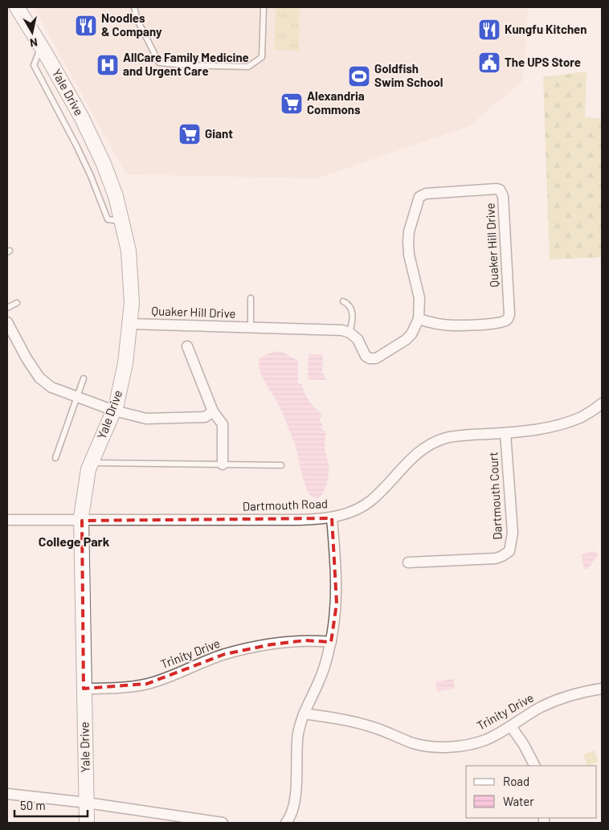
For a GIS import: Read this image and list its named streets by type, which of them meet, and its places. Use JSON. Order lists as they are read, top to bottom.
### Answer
{
  "streets": {
    "street": [
      "Yale Drive",
      "Quaker Hill Drive",
      "Dartmouth Court",
      "Dartmouth Road",
      "Trinity Drive"
    ]
  },
  "crossings": [
    ["Yale Drive", "Quaker Hill Drive"],
    ["Yale Drive", "Dartmouth Road"],
    ["Yale Drive", "Trinity Drive"],
    ["Dartmouth Court", "Dartmouth Road"]
  ],
  "districts": ["College Park"],
  "places": {
    "restaurant": ["Noodles & Company", "Kungfu Kitchen"],
    "public building": ["The UPS Store"],
    "hospital": ["AllCare Family Medicine and Urgent Care"],
    "sports": ["Goldfish Swim School"],
    "supermarket": ["Alexandria Commons", "Giant"]
  },
  "legend": ["Road", "Water"],
  "scale_bar": "50 m",
  "north": "bottom"
}
